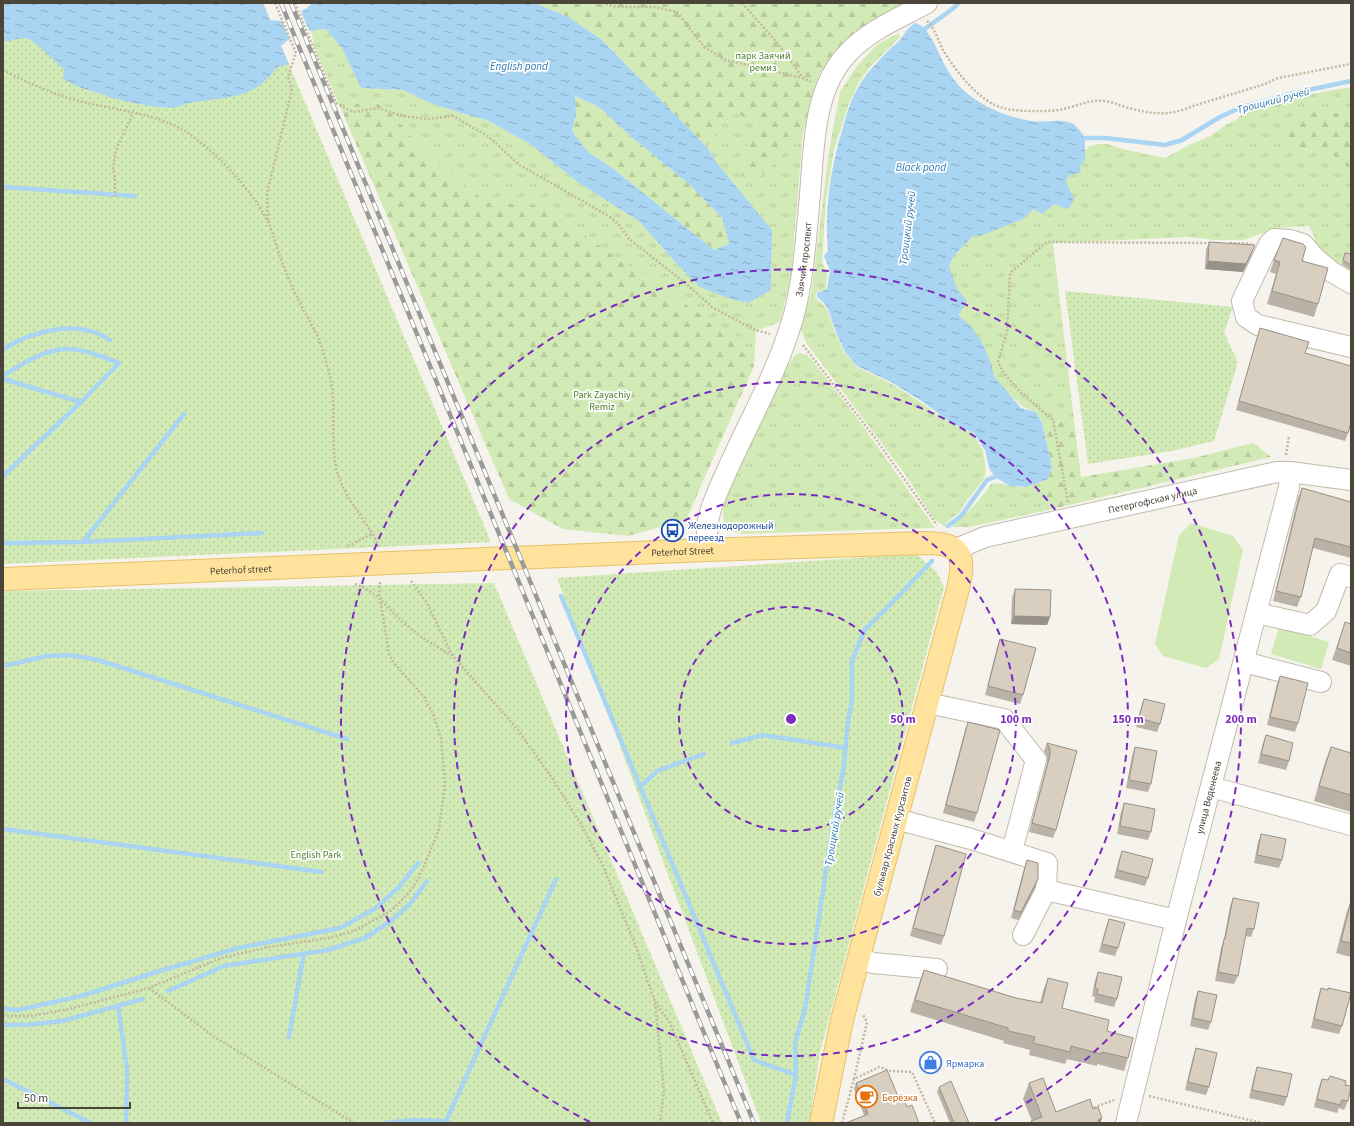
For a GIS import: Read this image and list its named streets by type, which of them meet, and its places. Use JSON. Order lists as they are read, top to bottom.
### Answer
{
  "streets": {
    "main road": ["Peterhof Street", "Peterhof street", "бульвар Красных Курсантов"],
    "street": ["Заячий проспект", "Петергофская улица", "улица Веденеева"]
  },
  "crossings": [
    ["Заячий проспект", "Peterhof Street"],
    ["Заячий проспект", "Peterhof street"],
    ["Петергофская улица", "Peterhof Street"],
    ["Петергофская улица", "улица Веденеева"],
    ["Петергофская улица", "бульвар Красных Курсантов"],
    ["Peterhof Street", "Peterhof street"],
    ["Peterhof Street", "бульвар Красных Курсантов"]
  ],
  "water": ["English pond", "Троицкий ручей", "Black pond"],
  "parks": ["парк Заячий ремиз", "Park Zayachiy Remiz", "English Park"],
  "places": {
    "bus stop": ["Железнодорожный переезд"],
    "shop": ["Ярмарка"],
    "cafe": ["Берёзка"]
  },
  "scale_bar": "50 m",
  "rings": [
    "50 m",
    "100 m",
    "150 m",
    "200 m"
  ]
}
